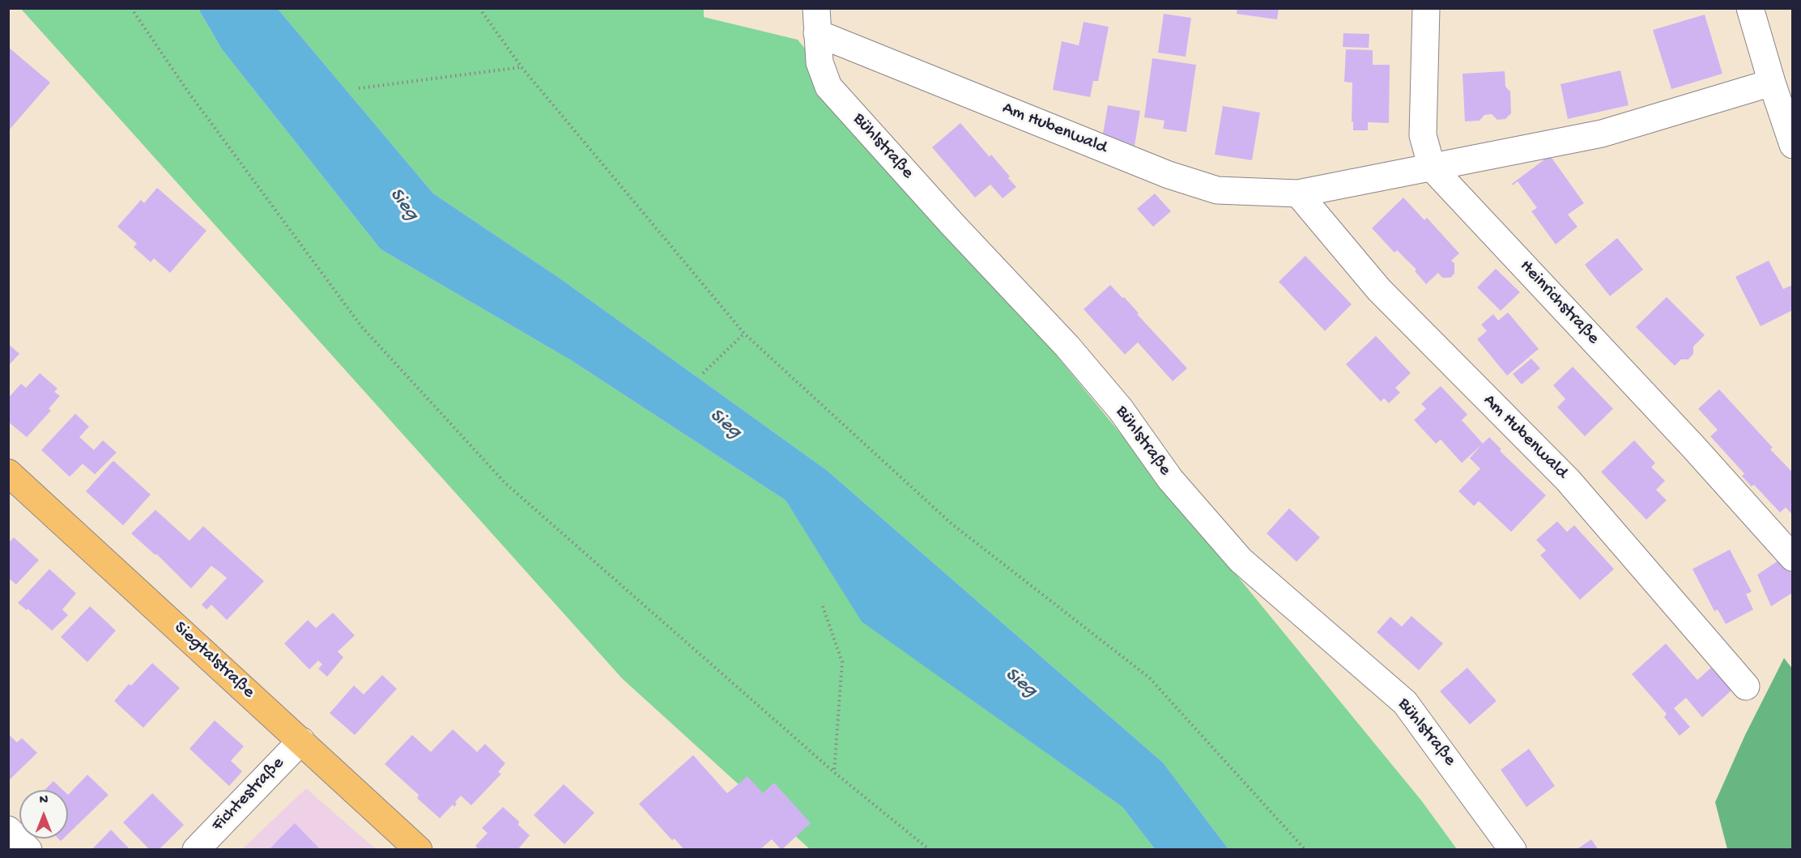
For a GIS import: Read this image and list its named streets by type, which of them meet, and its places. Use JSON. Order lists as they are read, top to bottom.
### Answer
{
  "streets": {
    "main road": ["Siegtalstraße"],
    "street": [
      "Am Hubenwald",
      "Bühlstraße",
      "Heinrichstraße",
      "Fichtestraße"
    ]
  },
  "crossings": [
    ["Am Hubenwald", "Bühlstraße"],
    ["Am Hubenwald", "Heinrichstraße"],
    ["Siegtalstraße", "Fichtestraße"]
  ],
  "water": ["Sieg"],
  "north": "top"
}
